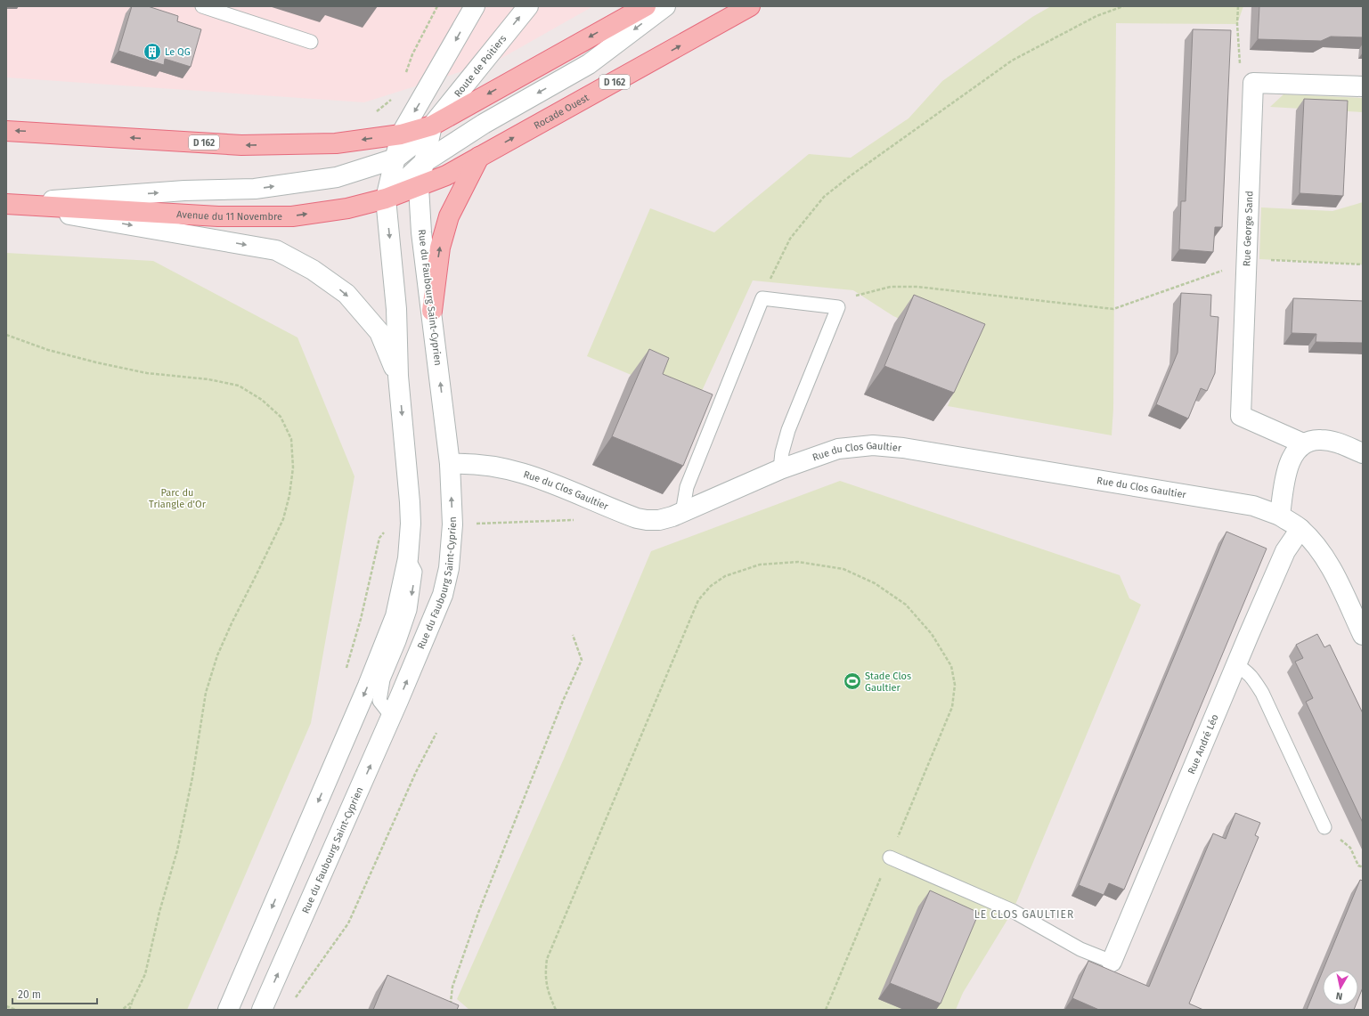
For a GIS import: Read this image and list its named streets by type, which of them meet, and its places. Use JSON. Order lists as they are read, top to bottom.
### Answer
{
  "streets": {
    "main road": ["D 162", "Rocade Ouest", "Avenue du 11 Novembre"],
    "street": [
      "Route de Poitiers",
      "Rue George Sand",
      "Rue du Faubourg Saint-Cyprien",
      "Rue du Clos Gaultier",
      "Rue André Léo"
    ]
  },
  "crossings": [
    ["Route de Poitiers", "D 162"],
    ["Route de Poitiers", "Rue du Faubourg Saint-Cyprien"],
    ["D 162", "Rue du Faubourg Saint-Cyprien"],
    ["Rocade Ouest", "Avenue du 11 Novembre"],
    ["Avenue du 11 Novembre", "Rue du Faubourg Saint-Cyprien"],
    ["Rue du Faubourg Saint-Cyprien", "Rue du Clos Gaultier"],
    ["Rue du Clos Gaultier", "Rue André Léo"]
  ],
  "districts": ["LE CLOS GAULTIER"],
  "parks": ["Parc du Triangle d'Or"],
  "places": {
    "building": ["Le QG"],
    "sports": ["Stade Clos Gaultier"]
  },
  "scale_bar": "20 m",
  "north": "bottom"
}
